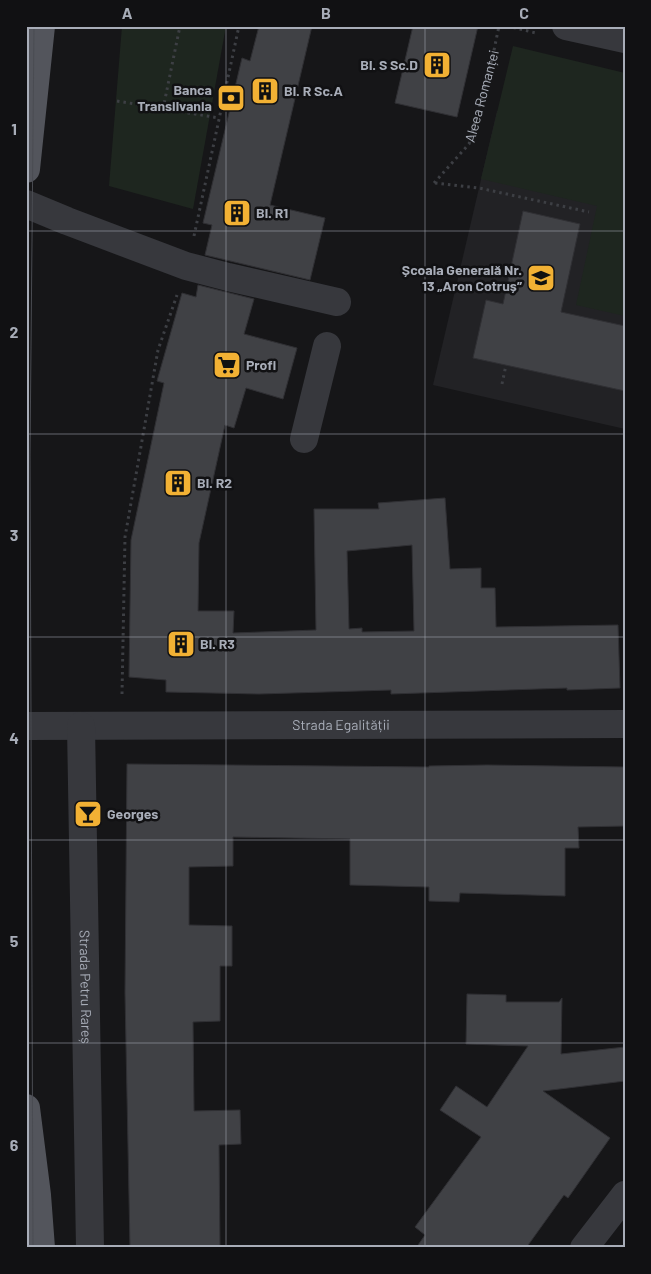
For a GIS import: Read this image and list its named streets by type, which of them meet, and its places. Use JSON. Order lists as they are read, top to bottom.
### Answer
{
  "streets": {
    "street": ["Strada Egalității", "Strada Petru Rareș"],
    "path": ["Aleea Romanței"]
  },
  "crossings": [
    ["Strada Egalității", "Strada Petru Rareș"]
  ],
  "places": {
    "building": [
      "Bl. S Sc.D",
      "Bl. R Sc.A",
      "Bl. R1",
      "Bl. R2",
      "Bl. R3"
    ],
    "bank": ["Banca Transilvania"],
    "school or university": ["Școala Generală Nr. 13 „Aron Cotruș”"],
    "supermarket": ["Profi"],
    "bar": ["Georges"]
  },
  "grid": {
    "columns": ["A", "B", "C"],
    "rows": [
      "1",
      "2",
      "3",
      "4",
      "5",
      "6"
    ]
  }
}
